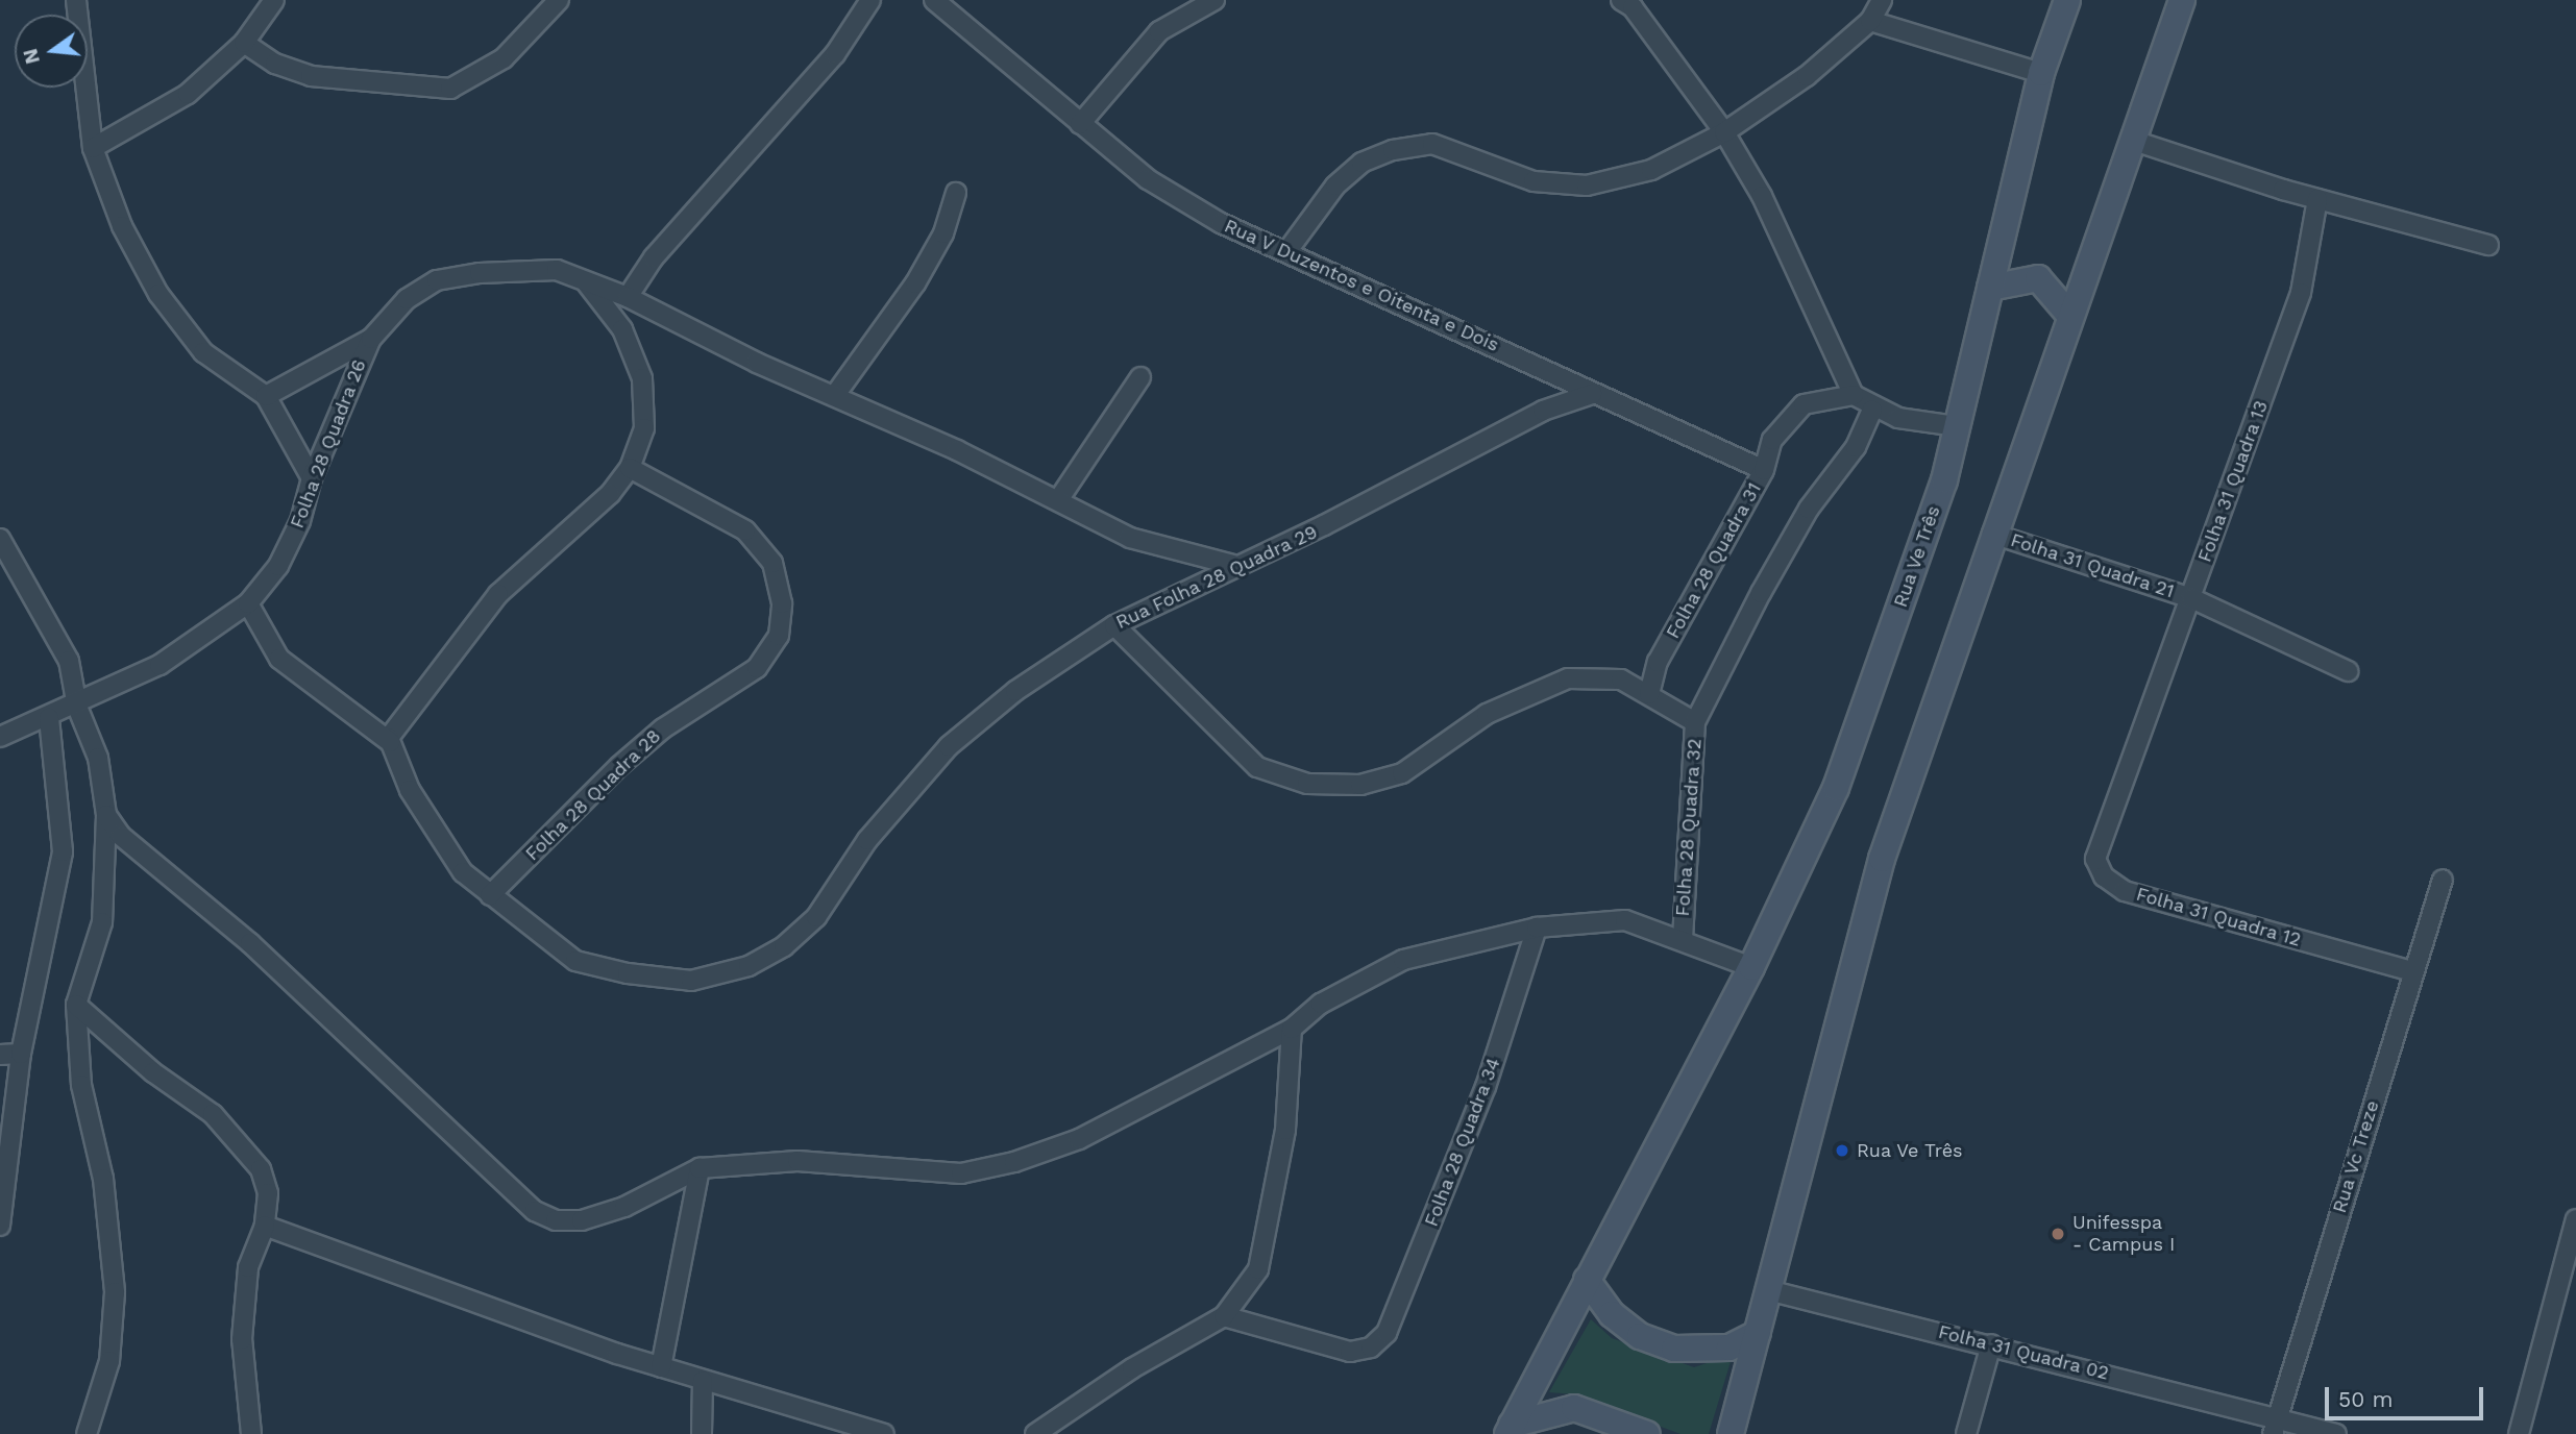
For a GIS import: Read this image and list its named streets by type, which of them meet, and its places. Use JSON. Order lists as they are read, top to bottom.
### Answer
{
  "streets": {
    "main road": ["Rua Ve Três"],
    "street": [
      "Rua V Duzentos e Oitenta e Dois",
      "Folha 28 Quadra 26",
      "Folha 31 Quadra 13",
      "Folha 28 Quadra 31",
      "Folha 31 Quadra 21",
      "Rua Folha 28 Quadra 29",
      "Folha 28 Quadra 28",
      "Folha 28 Quadra 32",
      "Folha 31 Quadra 12",
      "Folha 28 Quadra 34",
      "Rua Vc Treze",
      "Folha 31 Quadra 02"
    ]
  },
  "crossings": [
    ["Rua V Duzentos e Oitenta e Dois", "Folha 28 Quadra 31"],
    ["Rua V Duzentos e Oitenta e Dois", "Rua Folha 28 Quadra 29"],
    ["Folha 28 Quadra 26", "Rua Folha 28 Quadra 29"],
    ["Folha 31 Quadra 13", "Folha 31 Quadra 21"],
    ["Folha 31 Quadra 13", "Folha 31 Quadra 12"],
    ["Folha 28 Quadra 31", "Rua Folha 28 Quadra 29"],
    ["Folha 28 Quadra 31", "Folha 28 Quadra 32"],
    ["Folha 31 Quadra 21", "Folha 31 Quadra 12"],
    ["Rua Folha 28 Quadra 29", "Folha 28 Quadra 28"],
    ["Rua Folha 28 Quadra 29", "Folha 28 Quadra 32"],
    ["Folha 31 Quadra 12", "Rua Vc Treze"],
    ["Rua Vc Treze", "Folha 31 Quadra 02"]
  ],
  "places": ["Rua Ve Três", "Unifesspa - Campus I"],
  "scale_bar": "50 m",
  "north": "left"
}
